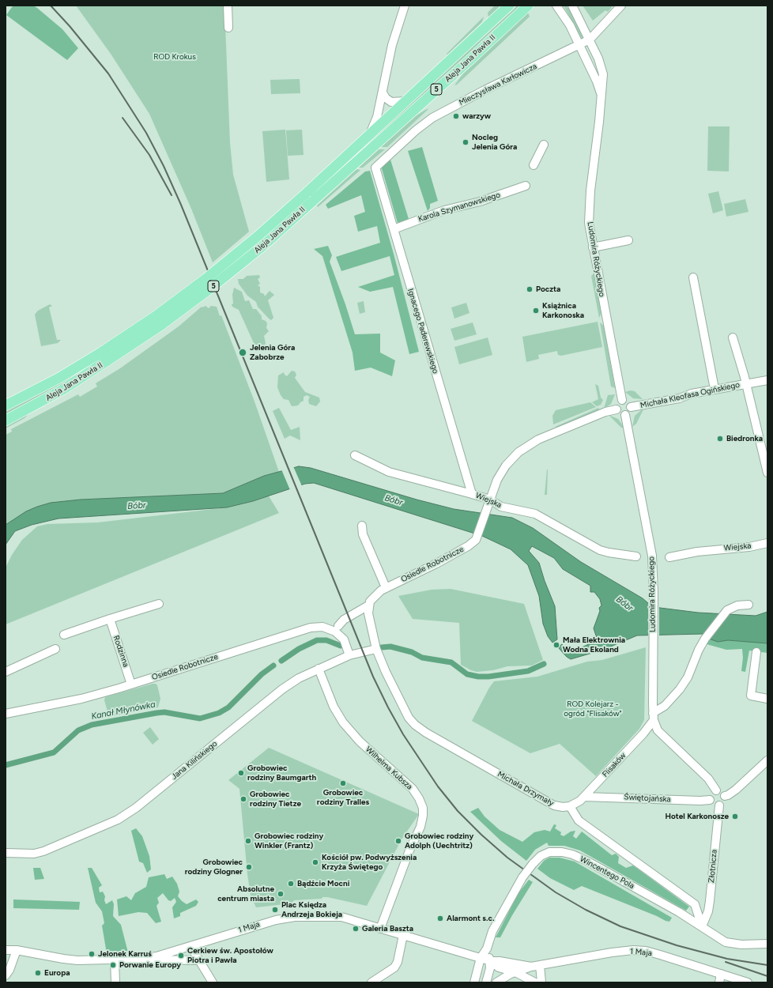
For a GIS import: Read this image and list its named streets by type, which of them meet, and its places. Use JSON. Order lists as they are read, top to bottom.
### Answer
{
  "streets": {
    "main road": ["Aleja Jana Pawła II", "5"],
    "street": [
      "Mieczysława Karłowicza",
      "Karola Szymanowskiego",
      "Ludomira Różyckiego",
      "Ignacego Paderewskiego",
      "Michała Kleofasa Ogińskiego",
      "Wiejska",
      "Osiedle Robotnicze",
      "Rodzinna",
      "Jana Kilińskiego",
      "Flisaków",
      "Wilhelma Kubsza",
      "Michała Drzymały",
      "Świętojańska",
      "Złotnicza",
      "Wincentego Pola",
      "1 Maja"
    ]
  },
  "crossings": [
    ["Mieczysława Karłowicza", "Ludomira Różyckiego"],
    ["Mieczysława Karłowicza", "Ignacego Paderewskiego"],
    ["Karola Szymanowskiego", "Ignacego Paderewskiego"],
    ["Ludomira Różyckiego", "Michała Kleofasa Ogińskiego"],
    ["Ludomira Różyckiego", "Flisaków"],
    ["Ignacego Paderewskiego", "Wiejska"],
    ["Wiejska", "Osiedle Robotnicze"],
    ["Osiedle Robotnicze", "Rodzinna"],
    ["Osiedle Robotnicze", "Jana Kilińskiego"],
    ["Jana Kilińskiego", "Wilhelma Kubsza"],
    ["Jana Kilińskiego", "Michała Drzymały"],
    ["Flisaków", "Michała Drzymały"],
    ["Flisaków", "Świętojańska"],
    ["Wilhelma Kubsza", "1 Maja"],
    ["Świętojańska", "Złotnicza"],
    ["Złotnicza", "Wincentego Pola"],
    ["Wincentego Pola", "1 Maja"]
  ],
  "water": ["Bóbr", "Kanał Młynówka"],
  "parks": ["ROD Krokus", "ROD Kolejarz - ogród \"Flisaków\""],
  "places": [
    "warzyw",
    "Nocleg Jelenia Góra",
    "Poczta",
    "Książnica Karkonoska",
    "Jelenia Góra Zabobrze",
    "Biedronka",
    "Mała Elektrownia Wodna Ekoland",
    "Grobowiec rodziny Baumgarth",
    "Grobowiec rodziny Tralles",
    "Grobowiec rodziny Tietze",
    "Hotel Karkonosze",
    "Grobowiec rodziny Winkler (Frantz)",
    "Grobowiec rodziny Adolph (Uechtritz)",
    "Kościół pw. Podwyższenia Krzyża Świętego",
    "Grobowiec rodziny Glogner",
    "Bądźcie Mocni",
    "Absolutne centrum miasta",
    "Plac Księdza Andrzeja Bokieja",
    "Alarmont s.c.",
    "Galeria Baszta",
    "Jelonek Karruś",
    "Cerkiew św. Apostołów Piotra i Pawła",
    "Porwanie Europy",
    "Europa"
  ]
}
